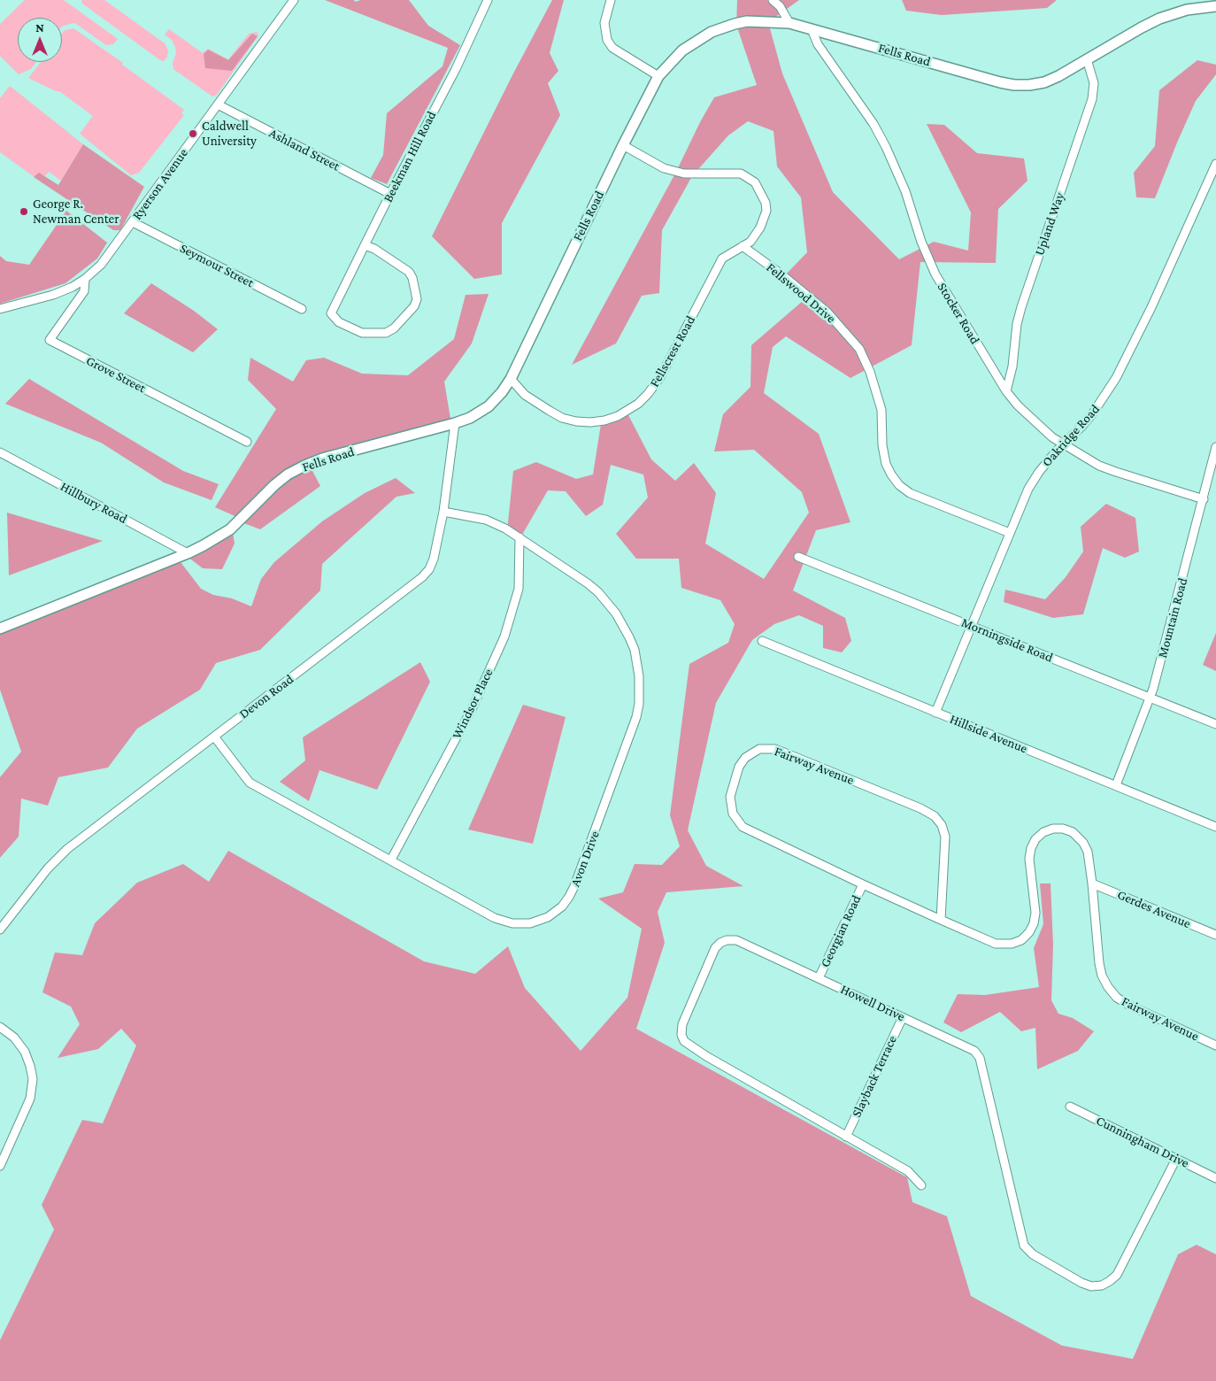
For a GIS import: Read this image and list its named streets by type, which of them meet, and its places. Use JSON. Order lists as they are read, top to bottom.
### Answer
{
  "streets": {
    "street": [
      "Fells Road",
      "Ashland Street",
      "Beekman Hill Road",
      "Ryerson Avenue",
      "Upland Way",
      "Seymour Street",
      "Fellswood Drive",
      "Stocker Road",
      "Fellscrest Road",
      "Grove Street",
      "Oakridge Road",
      "Hillbury Road",
      "Mountain Road",
      "Morningside Road",
      "Devon Road",
      "Windsor Place",
      "Hillside Avenue",
      "Fairway Avenue",
      "Avon Drive",
      "Gerdes Avenue",
      "Georgian Road",
      "Howell Drive",
      "Slayback Terrace",
      "Cunningham Drive"
    ]
  },
  "crossings": [
    ["Fells Road", "Upland Way"],
    ["Fells Road", "Stocker Road"],
    ["Fells Road", "Fellscrest Road"],
    ["Fells Road", "Hillbury Road"],
    ["Fells Road", "Devon Road"],
    ["Ashland Street", "Beekman Hill Road"],
    ["Ashland Street", "Ryerson Avenue"],
    ["Ryerson Avenue", "Seymour Street"],
    ["Ryerson Avenue", "Grove Street"],
    ["Upland Way", "Stocker Road"],
    ["Fellswood Drive", "Fellscrest Road"],
    ["Fellswood Drive", "Oakridge Road"],
    ["Stocker Road", "Oakridge Road"],
    ["Stocker Road", "Mountain Road"],
    ["Oakridge Road", "Morningside Road"],
    ["Oakridge Road", "Hillside Avenue"],
    ["Mountain Road", "Morningside Road"],
    ["Mountain Road", "Hillside Avenue"],
    ["Devon Road", "Avon Drive"],
    ["Windsor Place", "Avon Drive"],
    ["Fairway Avenue", "Gerdes Avenue"],
    ["Fairway Avenue", "Georgian Road"],
    ["Georgian Road", "Howell Drive"],
    ["Howell Drive", "Slayback Terrace"],
    ["Howell Drive", "Cunningham Drive"]
  ],
  "places": ["Caldwell University", "George R. Newman Center"],
  "north": "top"
}
